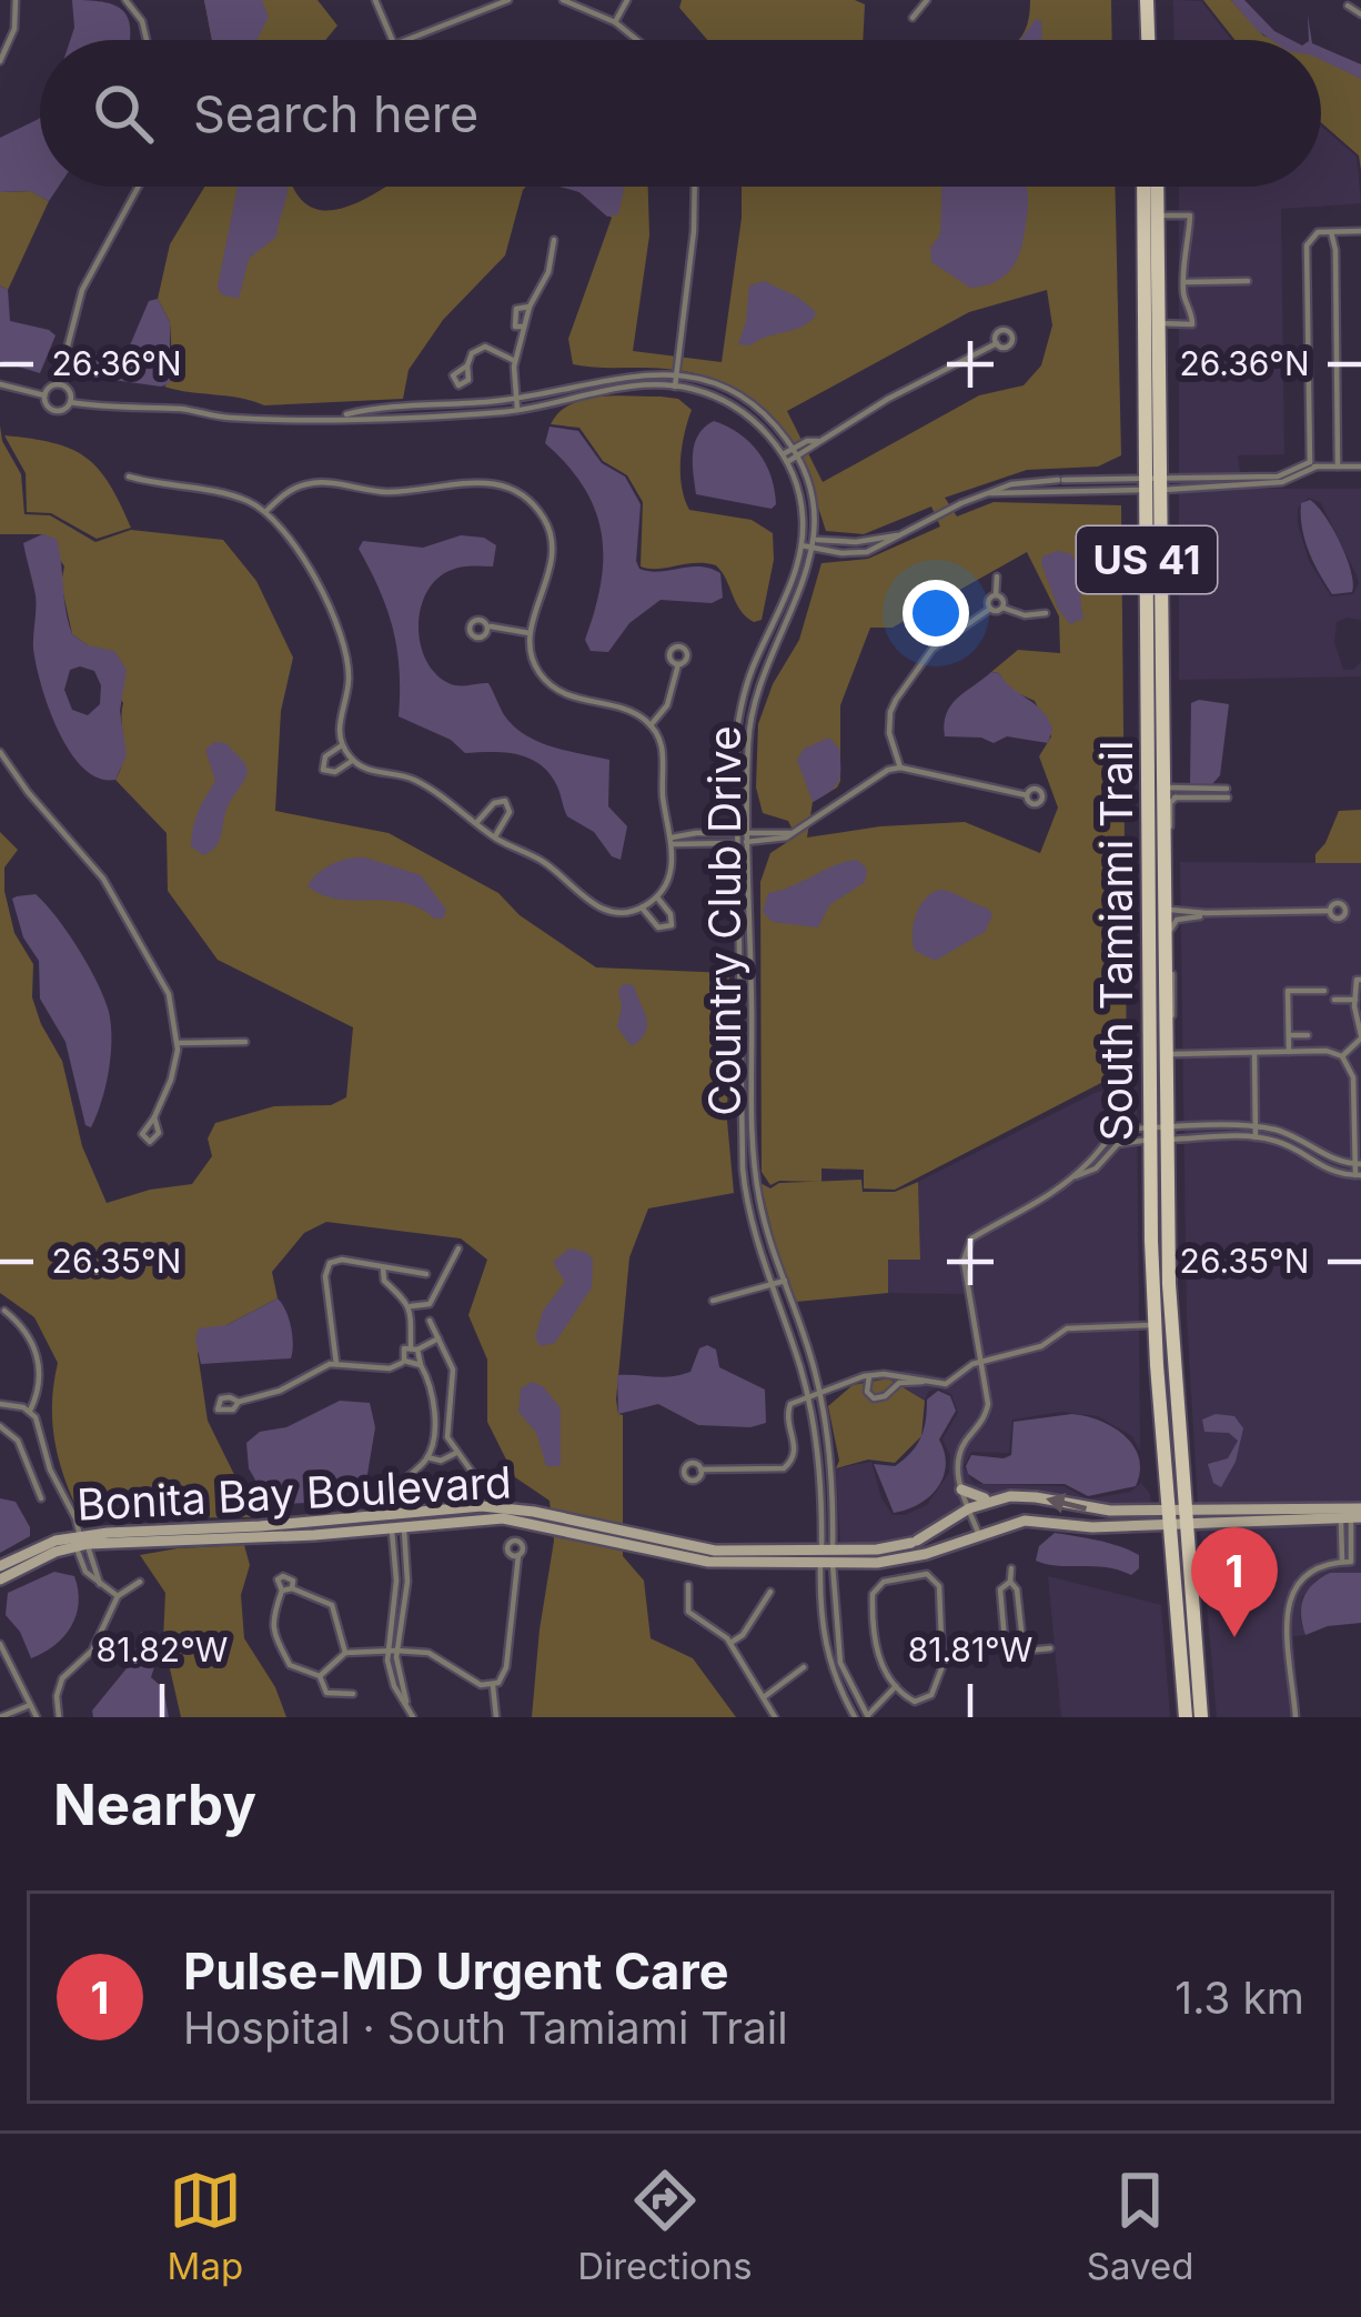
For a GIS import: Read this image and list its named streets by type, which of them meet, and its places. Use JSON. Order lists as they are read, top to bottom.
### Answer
{
  "streets": {
    "main road": ["US 41", "South Tamiami Trail"],
    "street": ["Country Club Drive", "Bonita Bay Boulevard"]
  },
  "crossings": [
    ["Country Club Drive", "Bonita Bay Boulevard"],
    ["South Tamiami Trail", "Bonita Bay Boulevard"]
  ],
  "page": {
    "search": "Search here",
    "pins": "1",
    "heading": "Nearby",
    "list": [
      {
        "mark": "1",
        "name": "Pulse-MD Urgent Care",
        "note": "Hospital · South Tamiami Trail",
        "value": "1.3 km"
      }
    ],
    "nav": ["Map", "Directions", "Saved"]
  },
  "coordinates": [
    "26.36°N",
    "26.35°N",
    "81.82°W",
    "81.81°W"
  ]
}
